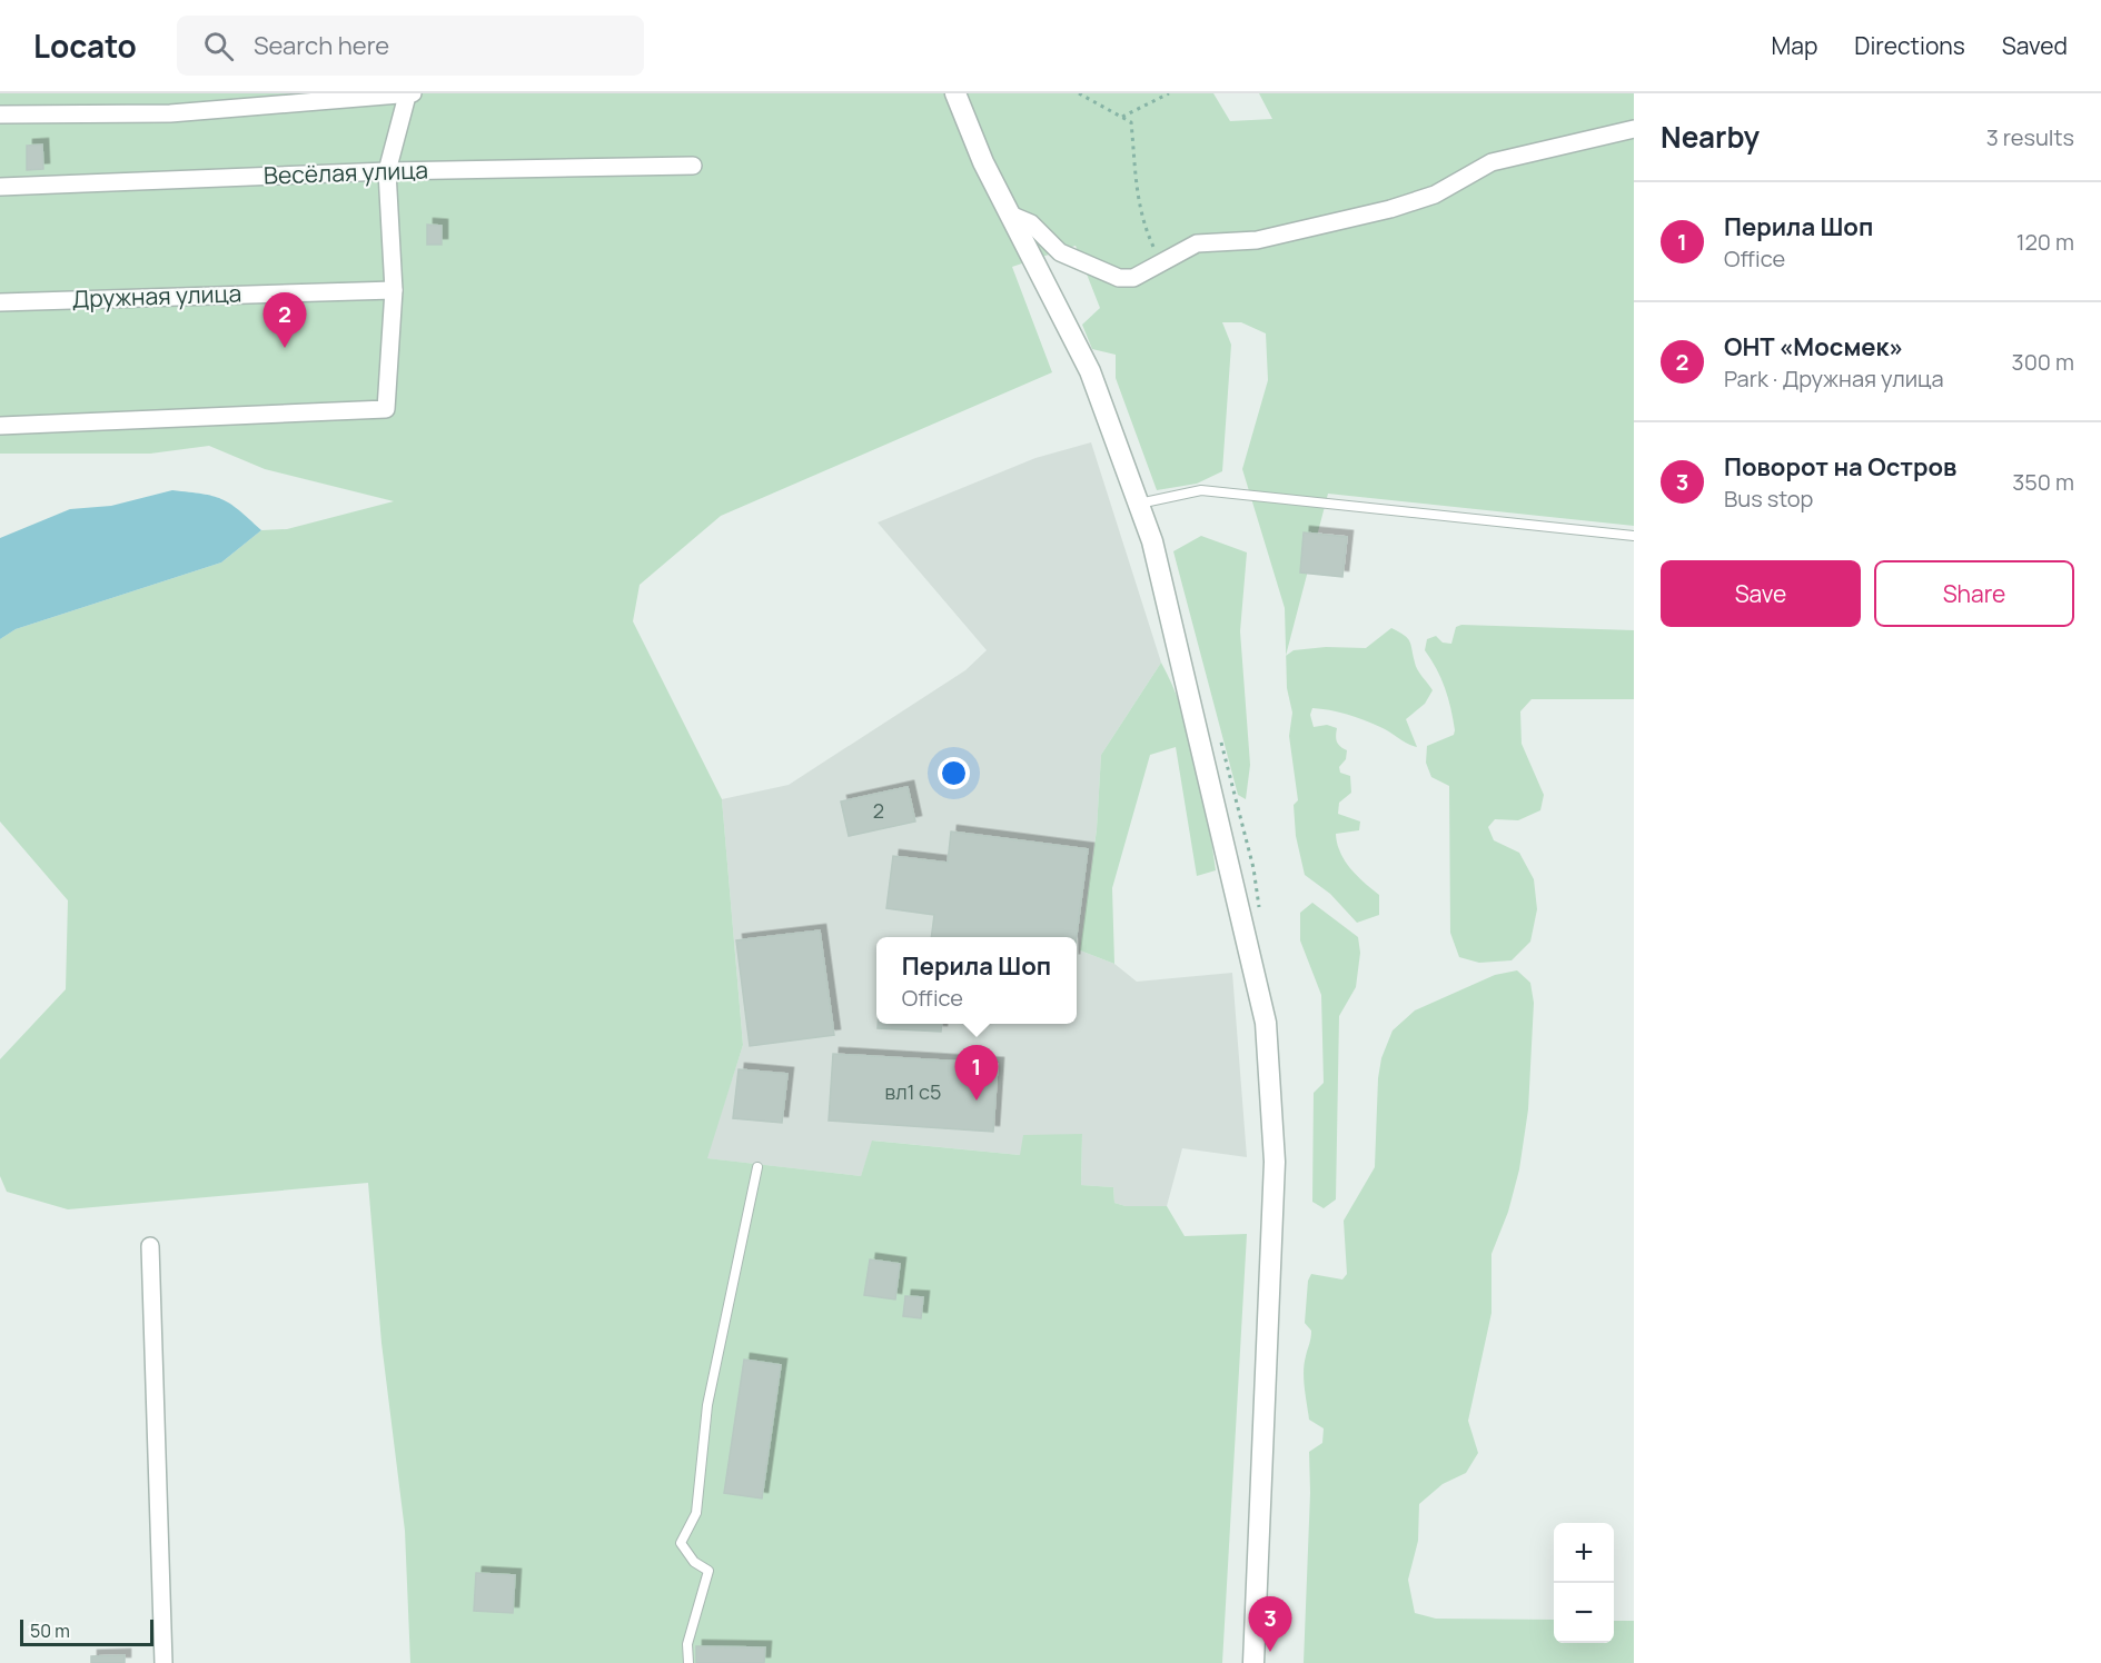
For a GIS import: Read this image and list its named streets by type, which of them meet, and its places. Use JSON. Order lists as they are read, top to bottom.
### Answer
{
  "streets": {
    "street": ["Весёлая улица", "Дружная улица"]
  },
  "house_numbers": ["2", "вл1 с5"],
  "scale_bar": "50 m",
  "page": {
    "header": "Locato",
    "search": "Search here",
    "nav": ["Map", "Directions", "Saved"],
    "heading": ["Nearby", "3 results"],
    "list": [
      {
        "mark": "1",
        "name": "Перила Шоп",
        "note": "Office",
        "value": "120 m"
      },
      {
        "mark": "2",
        "name": "ОНТ «Мосмек»",
        "note": "Park · Дружная улица",
        "value": "300 m"
      },
      {
        "mark": "3",
        "name": "Поворот на Остров",
        "note": "Bus stop",
        "value": "350 m"
      }
    ],
    "pins": ["2", "1", "3"],
    "buttons": ["Save", "Share"],
    "popup": ["Перила Шоп", "Office"],
    "map_buttons": ["+", "−"],
    "scale": "50 m"
  }
}
